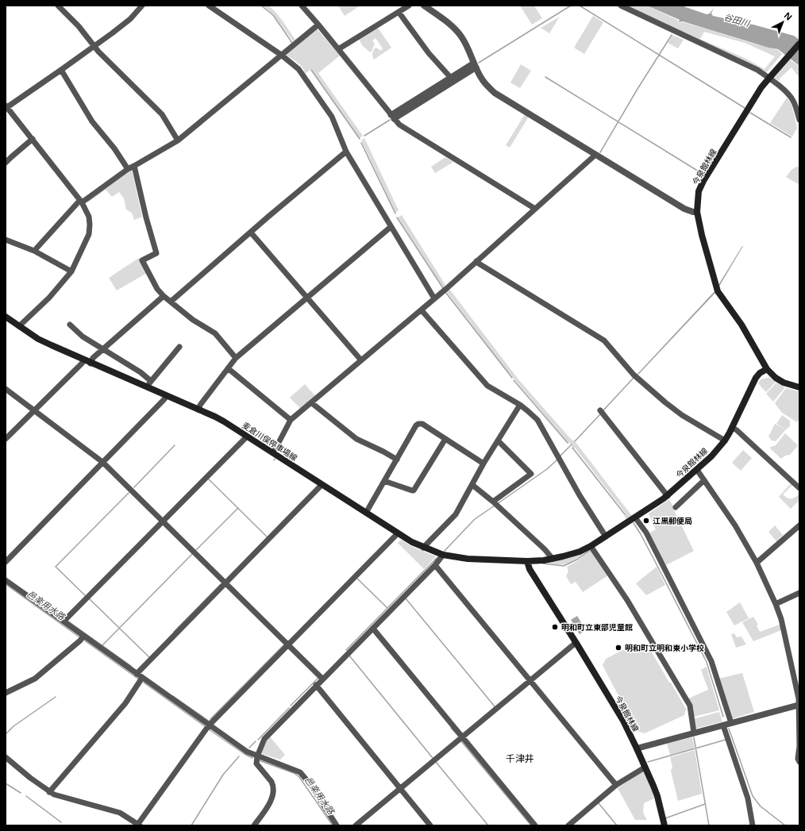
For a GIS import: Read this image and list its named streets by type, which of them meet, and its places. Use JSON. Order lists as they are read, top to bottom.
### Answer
{
  "streets": {
    "main road": ["今泉館林線", "麦倉川俣停車場線"]
  },
  "crossings": [
    ["今泉館林線", "麦倉川俣停車場線"]
  ],
  "districts": ["千津井"],
  "water": ["谷田川", "邑楽用水路"],
  "places": ["江黒郵便局", "明和町立東部児童館", "明和町立明和東小学校"],
  "north": "top right"
}
